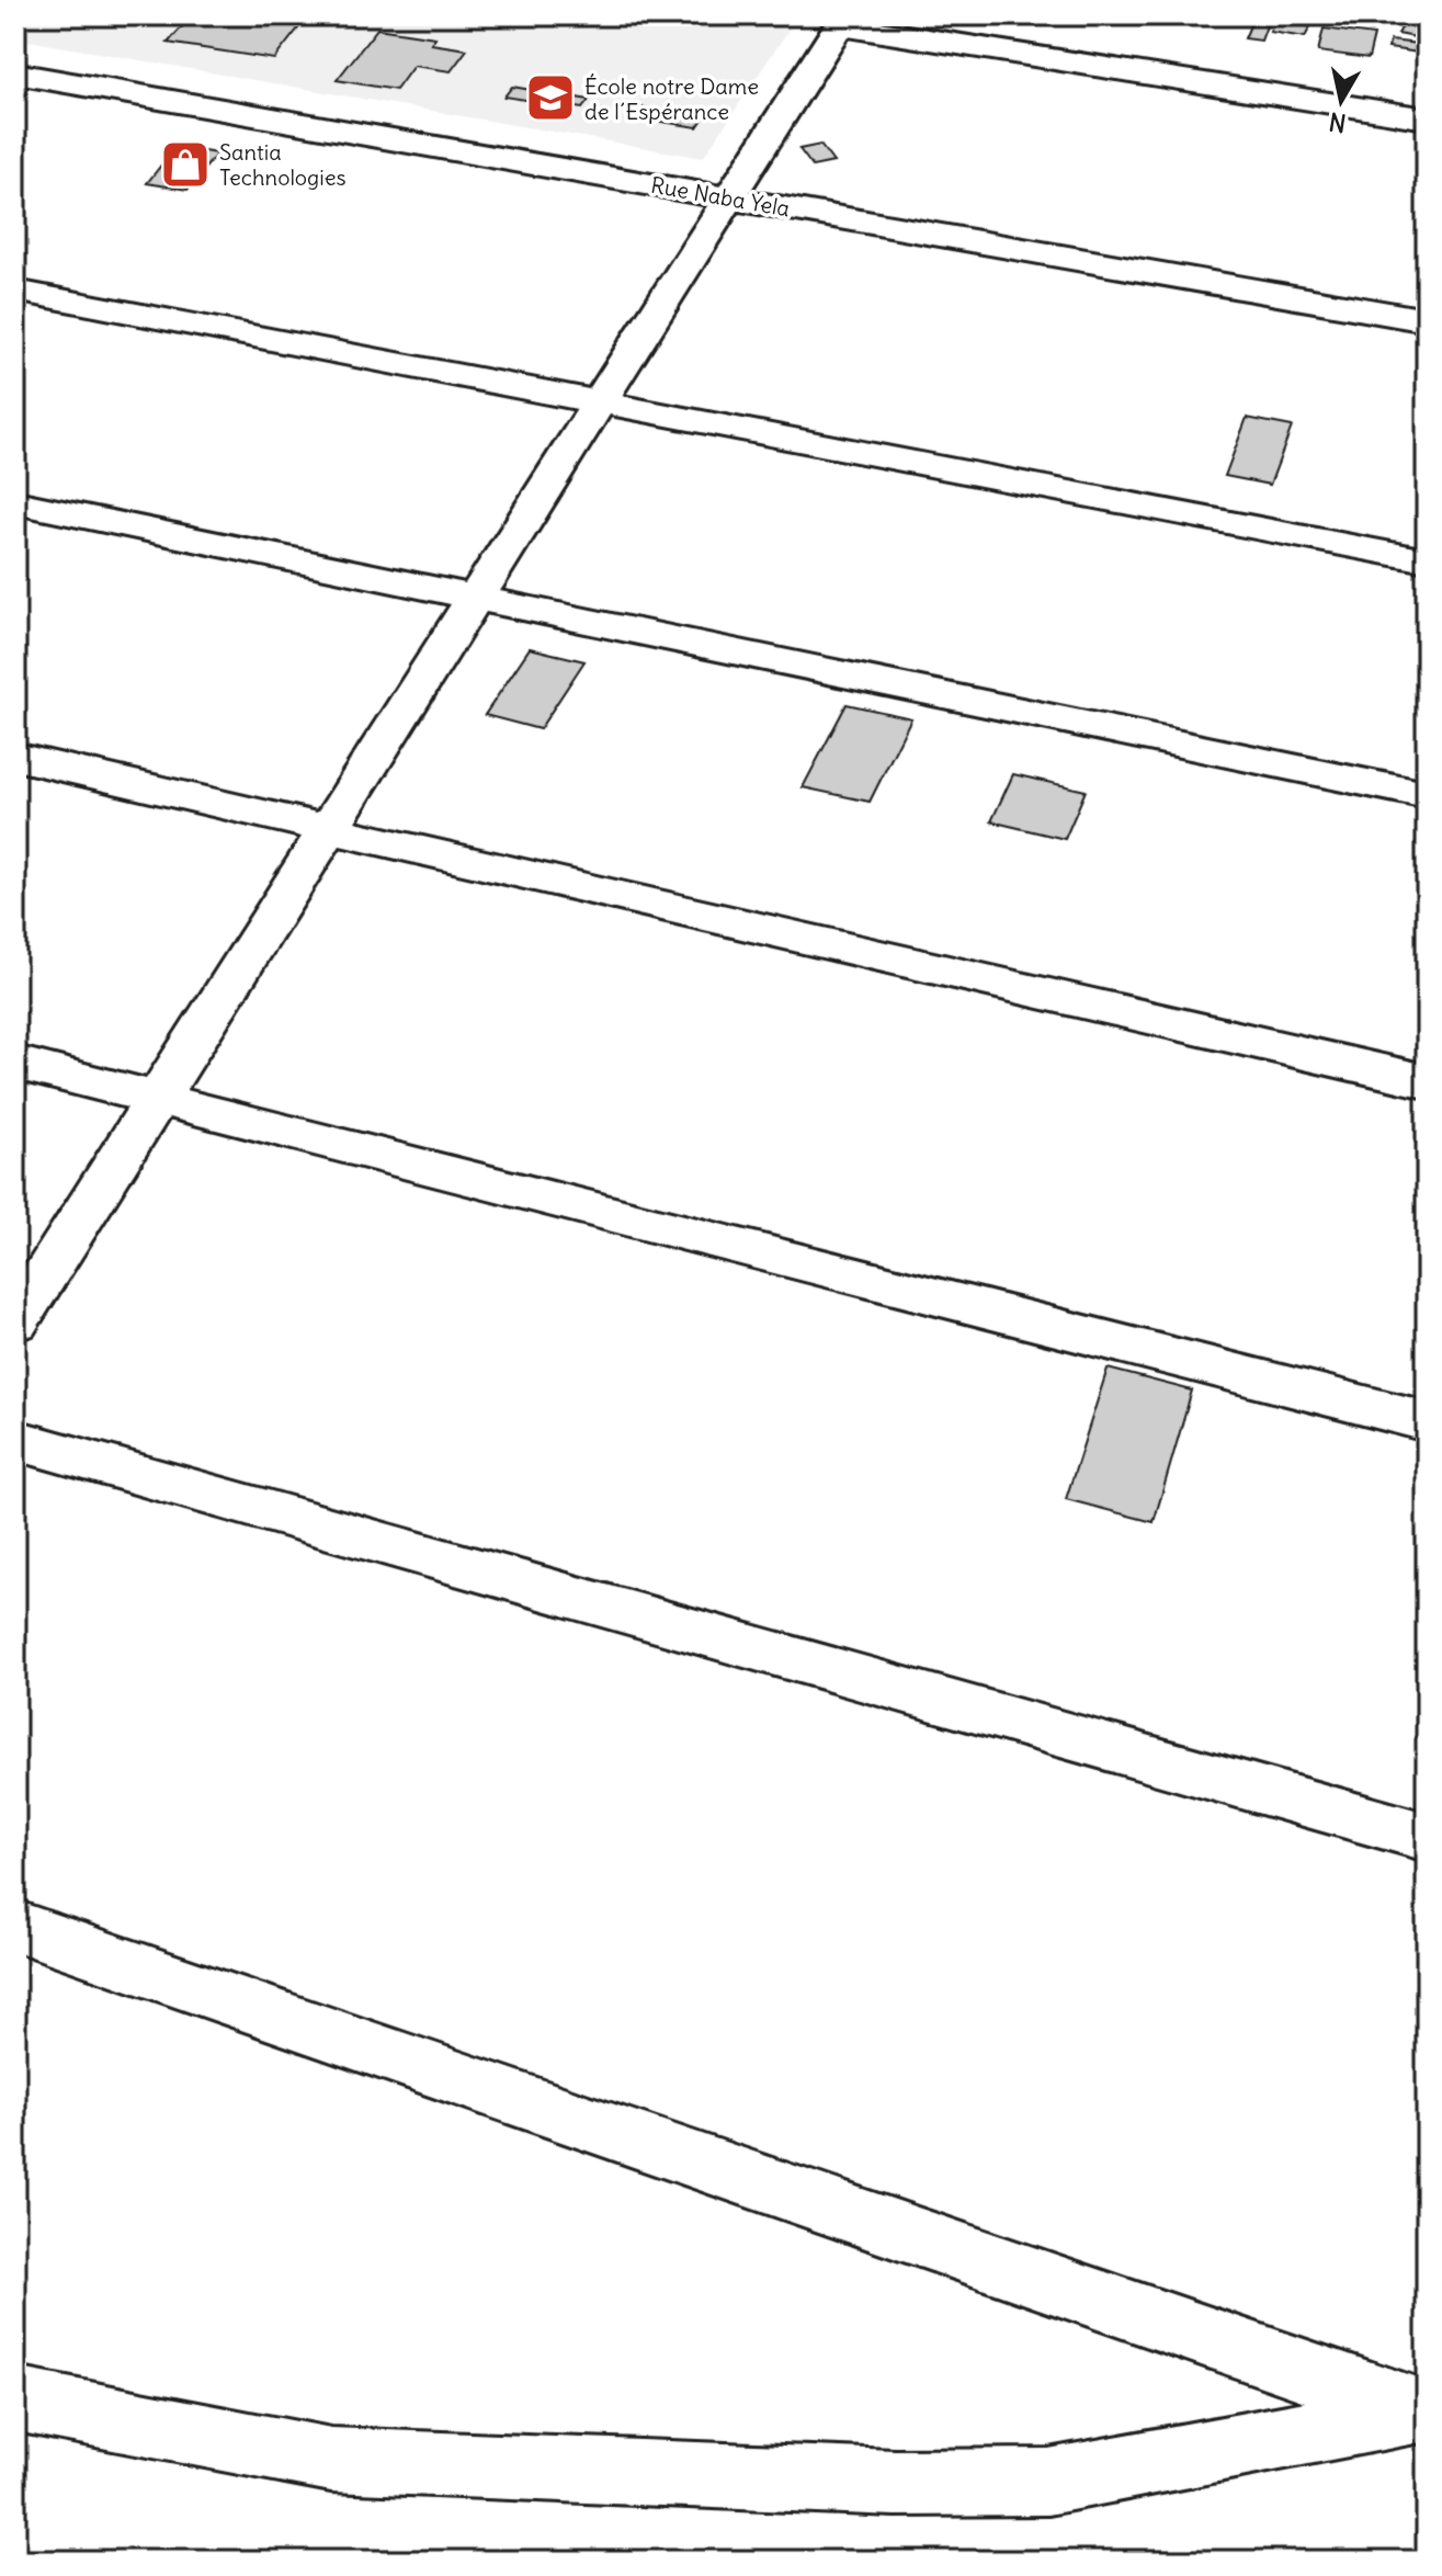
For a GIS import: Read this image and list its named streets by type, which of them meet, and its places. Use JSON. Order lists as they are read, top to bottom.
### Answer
{
  "streets": {
    "street": ["Rue Naba Yela"]
  },
  "places": {
    "school or university": ["École notre Dame de l´Espérance"],
    "shop": ["Santia Technologies"]
  },
  "north": "bottom"
}
